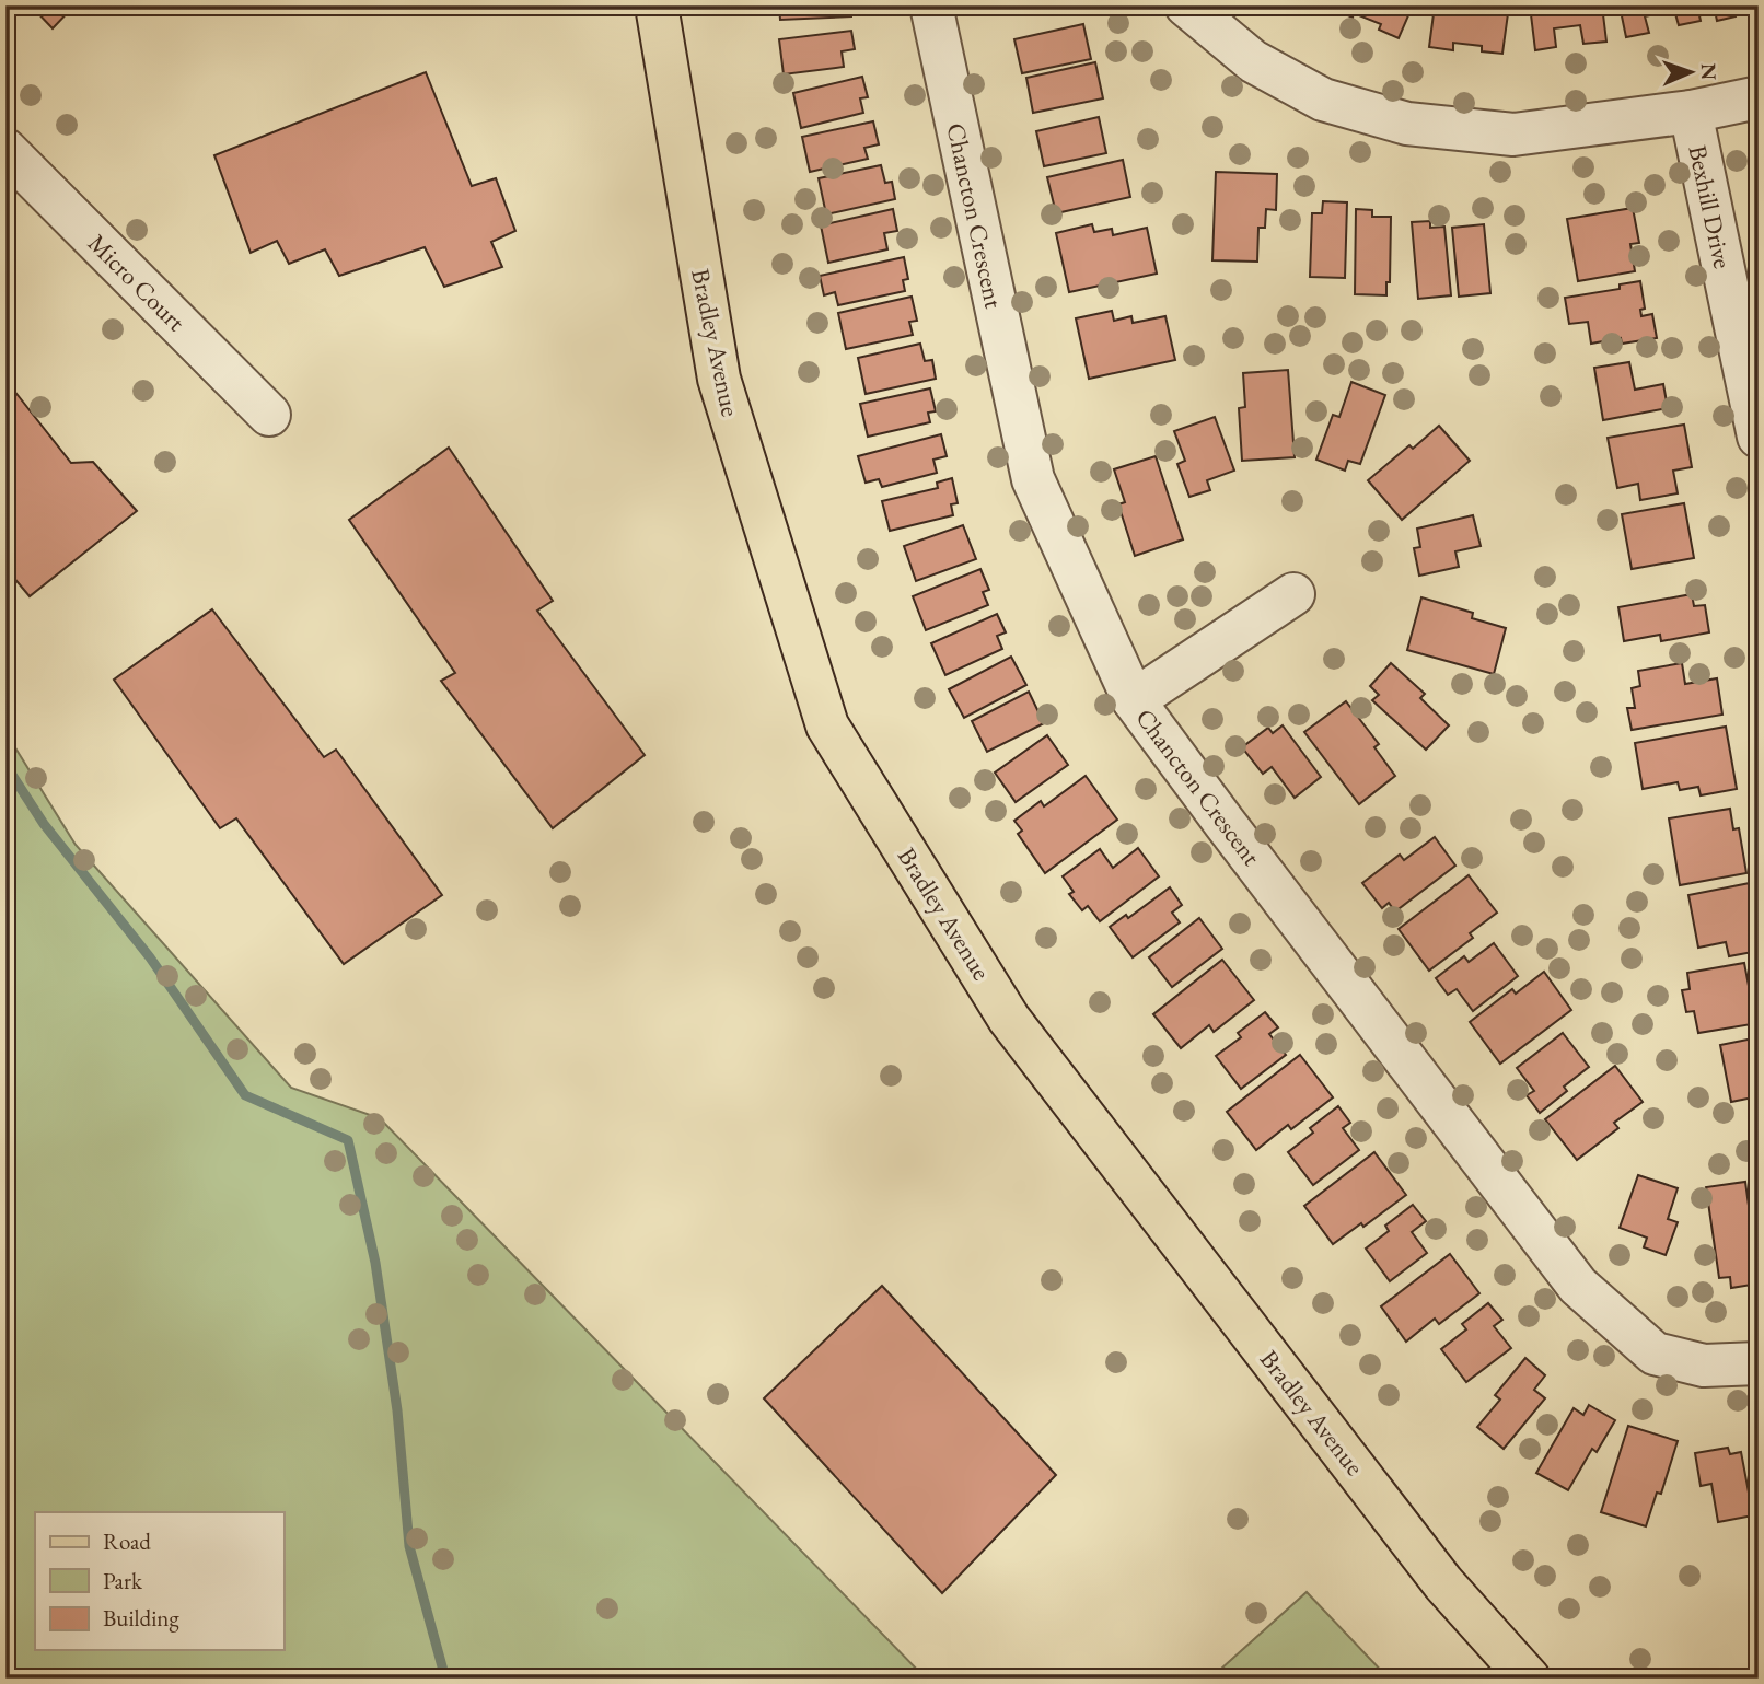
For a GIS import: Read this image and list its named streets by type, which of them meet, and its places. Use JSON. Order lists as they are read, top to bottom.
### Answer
{
  "streets": {
    "main road": ["Bradley Avenue"],
    "street": ["Bexhill Drive", "Chancton Crescent", "Micro Court"]
  },
  "legend": ["Road", "Park", "Building"],
  "north": "right"
}
